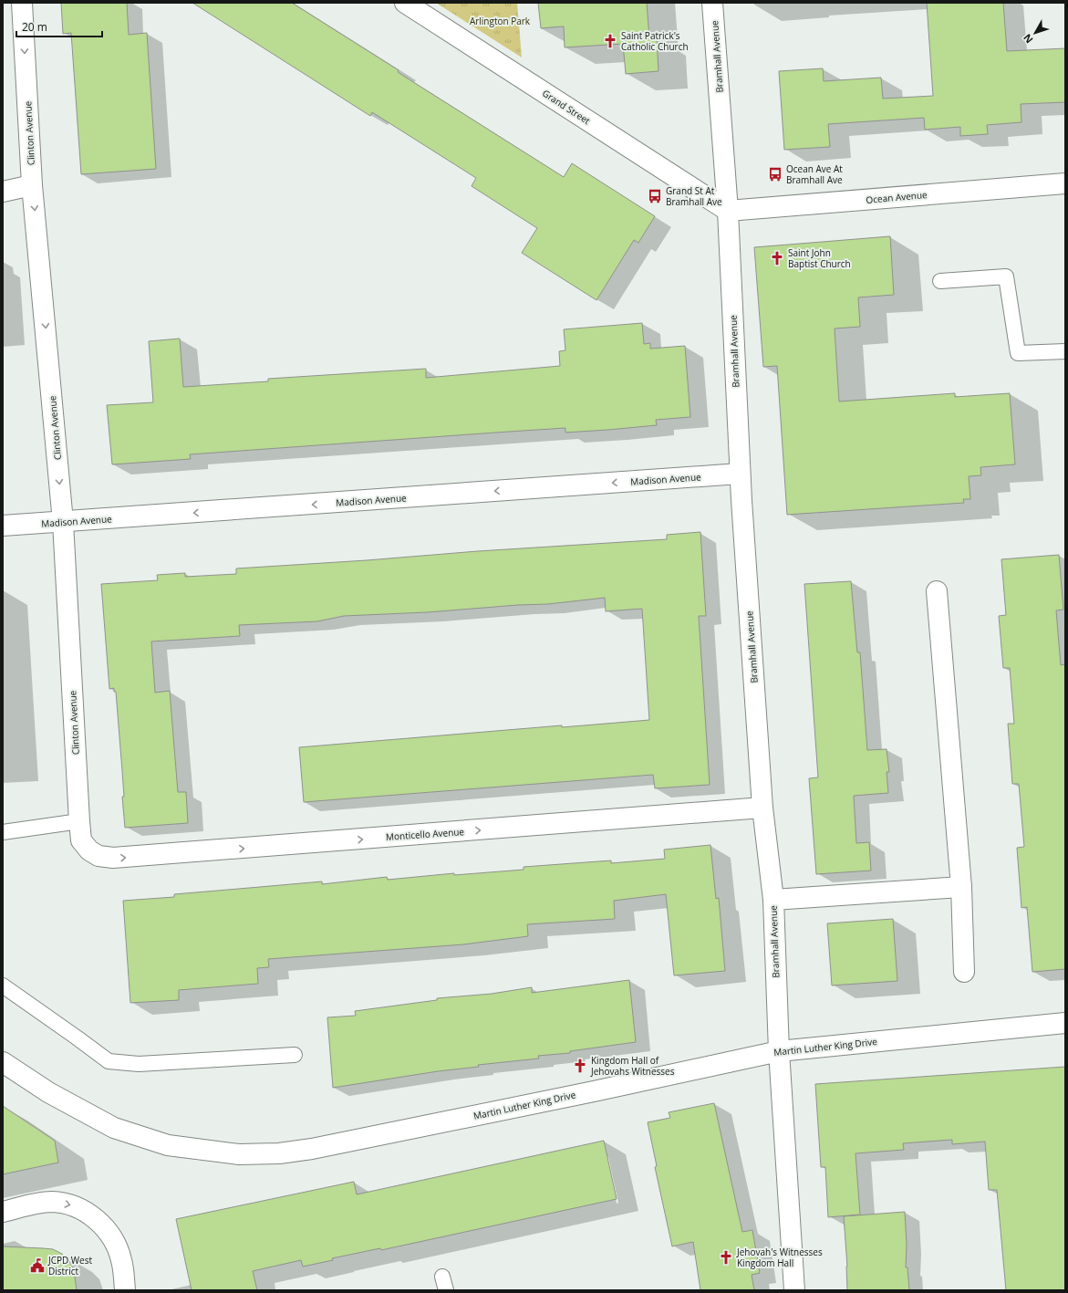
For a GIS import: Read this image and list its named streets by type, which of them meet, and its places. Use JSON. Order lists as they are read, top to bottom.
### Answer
{
  "streets": {
    "street": [
      "Bramhall Avenue",
      "Grand Street",
      "Clinton Avenue",
      "Ocean Avenue",
      "Madison Avenue",
      "Monticello Avenue",
      "Martin Luther King Drive"
    ]
  },
  "crossings": [
    ["Bramhall Avenue", "Grand Street"],
    ["Bramhall Avenue", "Ocean Avenue"],
    ["Bramhall Avenue", "Madison Avenue"],
    ["Bramhall Avenue", "Monticello Avenue"],
    ["Bramhall Avenue", "Martin Luther King Drive"],
    ["Grand Street", "Ocean Avenue"],
    ["Clinton Avenue", "Madison Avenue"],
    ["Clinton Avenue", "Monticello Avenue"]
  ],
  "one_way": ["Clinton Avenue", "Madison Avenue", "Monticello Avenue"],
  "parks": ["Arlington Park"],
  "places": {
    "church": [
      "Saint Patrick's Catholic Church",
      "Saint John Baptist Church",
      "Kingdom Hall of Jehovahs Witnesses",
      "Jehovah's Witnesses Kingdom Hall"
    ],
    "bus stop": ["Ocean Ave At Bramhall Ave", "Grand St At Bramhall Ave"],
    "public building": ["JCPD West District"]
  },
  "scale_bar": "20 m",
  "north": "bottom left"
}
